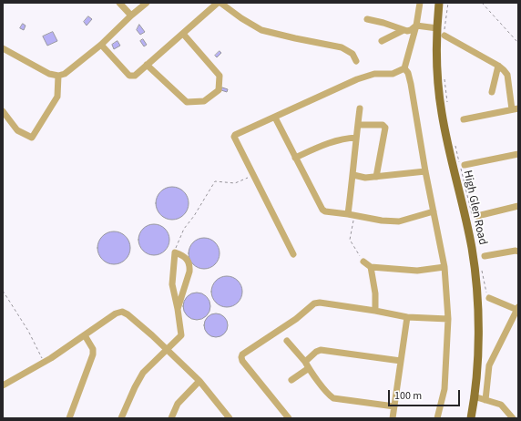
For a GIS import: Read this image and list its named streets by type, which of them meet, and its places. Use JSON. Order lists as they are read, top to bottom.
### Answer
{
  "streets": {
    "main road": ["High Glen Road"]
  },
  "scale_bar": "100 m"
}
